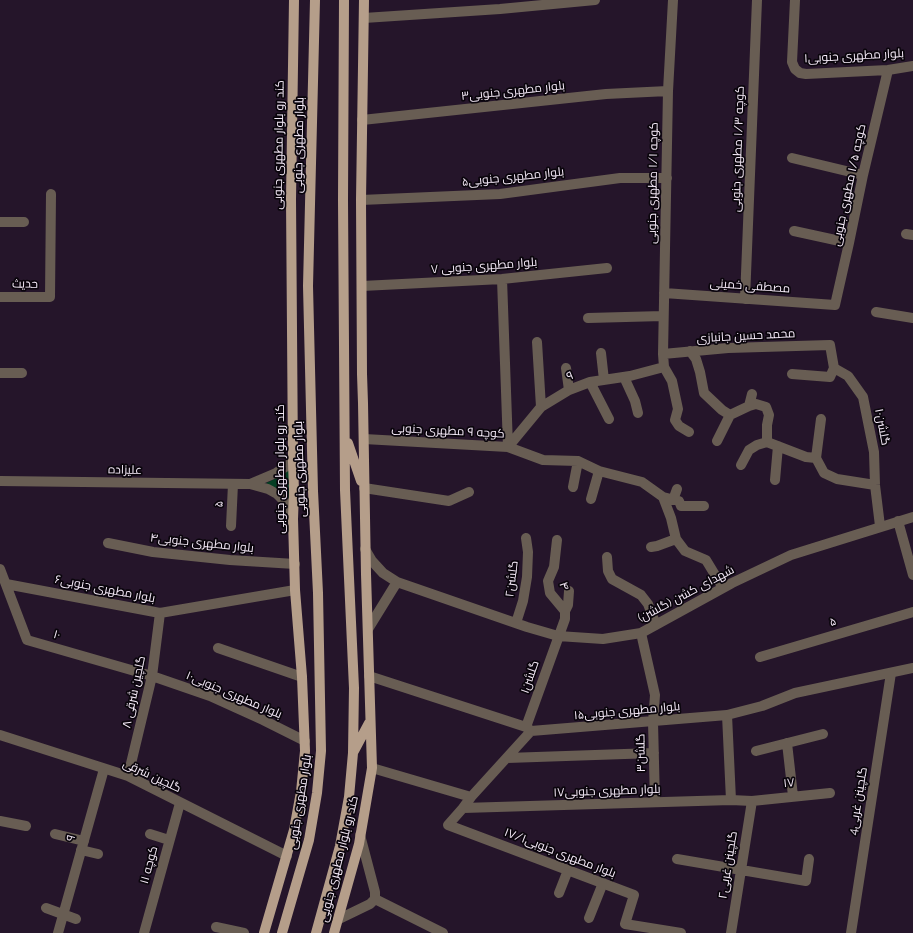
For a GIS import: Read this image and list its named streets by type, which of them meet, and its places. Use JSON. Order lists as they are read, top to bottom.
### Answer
{
  "streets": {
    "main road": ["کند رو بلوار مطهری جنوبی", "بلوار مطهری جنوبی"],
    "street": [
      "۱بلوار مطهری جنوبی",
      "بلوار مطهری جنوبی۳",
      "کوچه ۱/۳ مطهری جنوبی",
      "۵بلوار مطهری جنوبی",
      "کوچه ۱/۱ مطهری جنوبی",
      "کوچه ۱/۵ مطهری جنوبی",
      "۷ بلوار مطهری جنوبی",
      "حدیث",
      "مصطفی خمینی",
      "محمد حسین جانبازی",
      "۹",
      "گلشن۱۰",
      "کوچه ۹ مطهری جنوبی",
      "علیزاده",
      "۵",
      "بلوار مطهری جنوبی۴",
      "گلشن۲",
      "۴",
      "بلوار مطهری جنوبی۶",
      "شهدای کشن (گلشن)",
      "۱۰",
      "گلشن۱",
      "۸ گلچین شرقی",
      "بلوار مطهری جنوبی۱۰",
      "بلوار مطهری جنوبی۱۵",
      "گلشن۳",
      "گلچین شرقی",
      "۱۷",
      "بلوار مطهری جنوبی۱۷",
      "4گلچینن غربی",
      "بلوار مطهری جنوبی۱۷/۱",
      "کوچه ۱۱",
      "گلچینن غربی۲"
    ]
  },
  "crossings": [
    ["۱بلوار مطهری جنوبی", "کوچه ۱/۵ مطهری جنوبی"],
    ["بلوار مطهری جنوبی۳", "کند رو بلوار مطهری جنوبی"],
    ["بلوار مطهری جنوبی۳", "کوچه ۱/۱ مطهری جنوبی"],
    ["کند رو بلوار مطهری جنوبی", "۵بلوار مطهری جنوبی"],
    ["کند رو بلوار مطهری جنوبی", "۷ بلوار مطهری جنوبی"],
    ["کند رو بلوار مطهری جنوبی", "کوچه ۹ مطهری جنوبی"],
    ["کند رو بلوار مطهری جنوبی", "علیزاده"],
    ["کند رو بلوار مطهری جنوبی", "بلوار مطهری جنوبی۴"],
    ["کند رو بلوار مطهری جنوبی", "بلوار مطهری جنوبی۶"],
    ["کند رو بلوار مطهری جنوبی", "شهدای کشن (گلشن)"],
    ["کند رو بلوار مطهری جنوبی", "بلوار مطهری جنوبی۱۰"],
    ["کند رو بلوار مطهری جنوبی", "بلوار مطهری جنوبی۱۵"],
    ["کند رو بلوار مطهری جنوبی", "گلچین شرقی"],
    ["کوچه ۱/۳ مطهری جنوبی", "مصطفی خمینی"],
    ["۵بلوار مطهری جنوبی", "کوچه ۱/۱ مطهری جنوبی"],
    ["کوچه ۱/۱ مطهری جنوبی", "مصطفی خمینی"],
    ["کوچه ۱/۱ مطهری جنوبی", "محمد حسین جانبازی"],
    ["کوچه ۱/۱ مطهری جنوبی", "۹"],
    ["کوچه ۱/۵ مطهری جنوبی", "مصطفی خمینی"],
    ["محمد حسین جانبازی", "گلشن۱۰"],
    ["۹", "کوچه ۹ مطهری جنوبی"],
    ["۹", "گلچین شرقی"],
    ["گلشن۱۰", "شهدای کشن (گلشن)"],
    ["علیزاده", "۵"],
    ["گلشن۲", "شهدای کشن (گلشن)"],
    ["بلوار مطهری جنوبی۶", "۱۰"],
    ["بلوار مطهری جنوبی۶", "۸ گلچین شرقی"],
    ["شهدای کشن (گلشن)", "گلشن۱"],
    ["شهدای کشن (گلشن)", "گلشن۳"],
    ["۱۰", "۸ گلچین شرقی"],
    ["۱۰", "بلوار مطهری جنوبی۱۰"],
    ["گلشن۱", "بلوار مطهری جنوبی۱۵"],
    ["۸ گلچین شرقی", "بلوار مطهری جنوبی۱۰"],
    ["۸ گلچین شرقی", "گلچین شرقی"],
    ["بلوار مطهری جنوبی۱۵", "گلشن۳"],
    ["بلوار مطهری جنوبی۱۵", "4گلچینن غربی"],
    ["گلشن۳", "بلوار مطهری جنوبی۱۷"],
    ["گلچین شرقی", "کوچه ۱۱"],
    ["۱۷", "بلوار مطهری جنوبی۱۷"],
    ["۱۷", "گلچینن غربی۲"],
    ["بلوار مطهری جنوبی۱۷", "بلوار مطهری جنوبی۱۷/۱"],
    ["بلوار مطهری جنوبی۱۷", "گلچینن غربی۲"]
  ]
}
